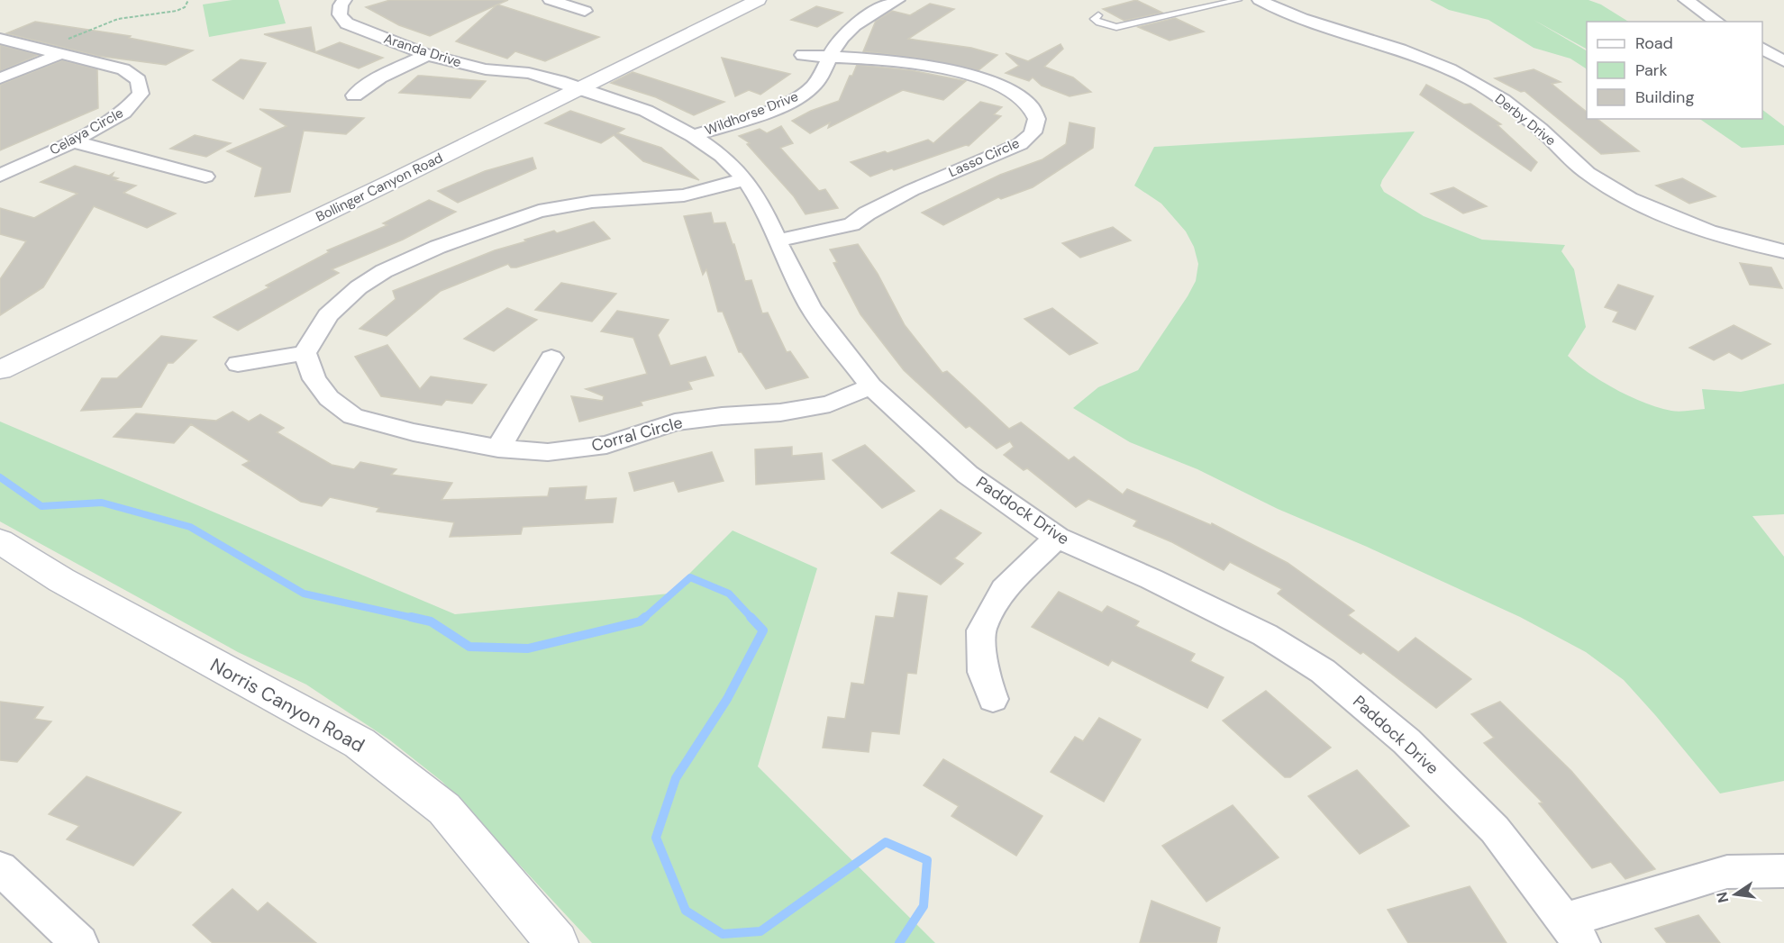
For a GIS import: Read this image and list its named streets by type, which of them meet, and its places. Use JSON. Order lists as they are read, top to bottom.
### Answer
{
  "streets": {
    "main road": ["Bollinger Canyon Road", "Norris Canyon Road"],
    "street": [
      "Aranda Drive",
      "Wildhorse Drive",
      "Derby Drive",
      "Celaya Circle",
      "Lasso Circle",
      "Corral Circle",
      "Paddock Drive"
    ]
  },
  "crossings": [
    ["Aranda Drive", "Bollinger Canyon Road"],
    ["Aranda Drive", "Paddock Drive"],
    ["Wildhorse Drive", "Lasso Circle"],
    ["Wildhorse Drive", "Paddock Drive"],
    ["Lasso Circle", "Paddock Drive"],
    ["Bollinger Canyon Road", "Paddock Drive"],
    ["Corral Circle", "Paddock Drive"]
  ],
  "legend": ["Road", "Park", "Building"],
  "north": "left"
}
